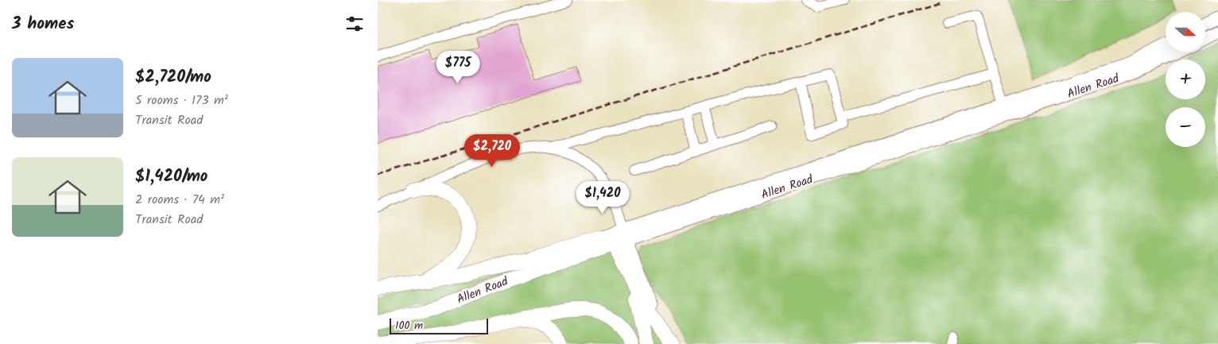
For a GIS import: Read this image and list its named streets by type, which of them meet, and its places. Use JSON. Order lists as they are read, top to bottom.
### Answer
{
  "streets": {
    "highway": ["Allen Road"]
  },
  "scale_bar": "100 m",
  "north": "right",
  "page": {
    "heading": "3 homes",
    "map_buttons": ["+", "−"],
    "list": [
      {
        "name": "$2,720/mo",
        "note": "5 rooms · 173 m² · Transit Road"
      },
      {
        "name": "$1,420/mo",
        "note": "2 rooms · 74 m² · Transit Road"
      }
    ],
    "price": ["$775", "$2,720", "$1,420"],
    "scale": "100 m"
  }
}
